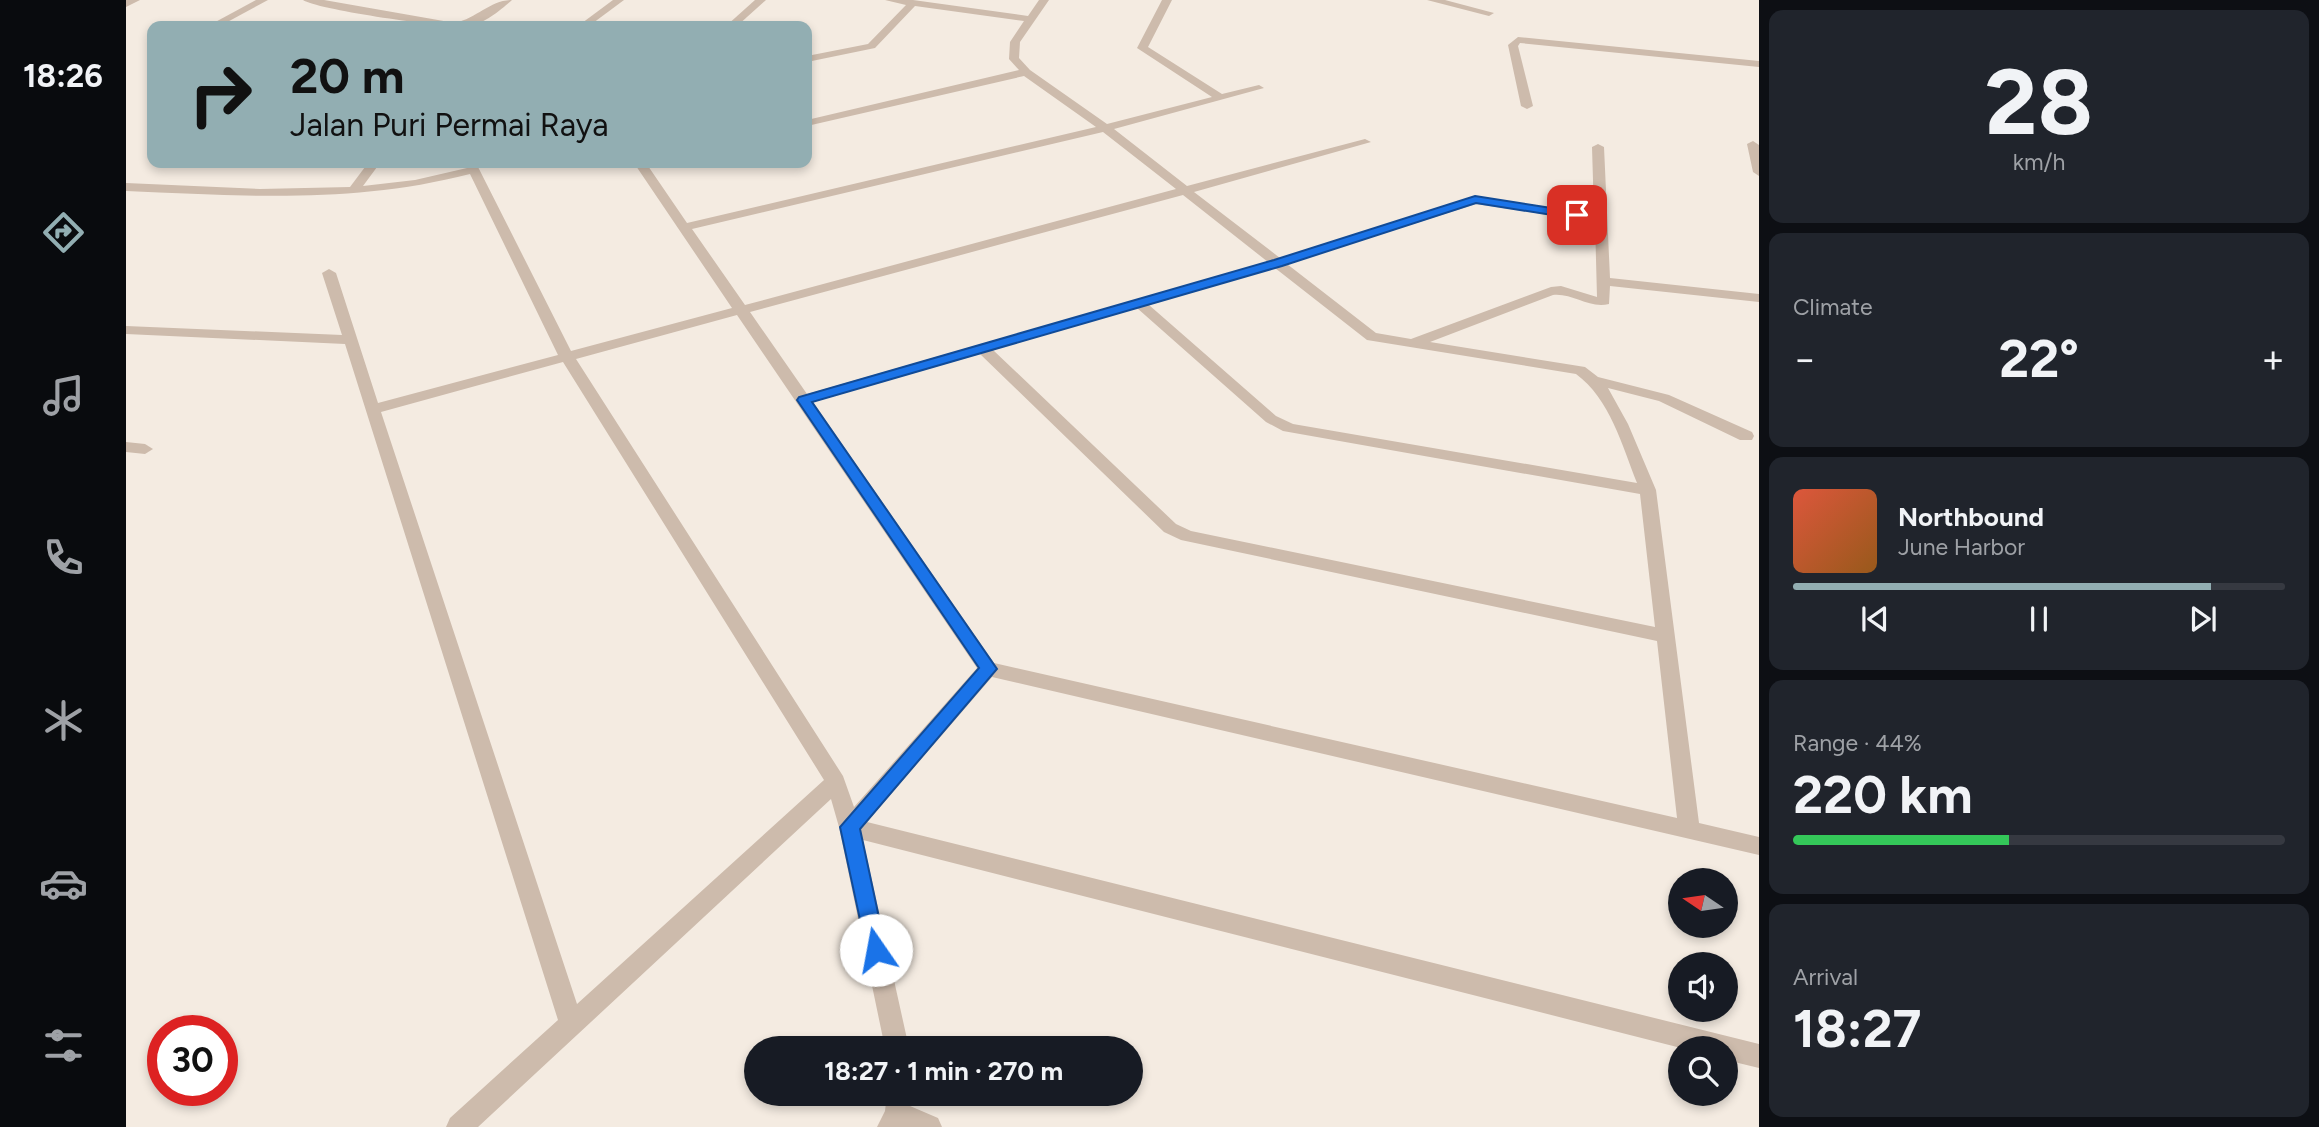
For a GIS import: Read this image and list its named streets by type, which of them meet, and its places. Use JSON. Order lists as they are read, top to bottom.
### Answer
{
  "north": "left",
  "page": {
    "tabs": "18:26",
    "tile": [
      ["28", "km/h"],
      "Climate",
      ["Range · 44%", "220 km"],
      ["Arrival", "18:27"]
    ],
    "turn": ["20 m", "Jalan Puri Permai Raya"],
    "heat": ["−", "22°", "+"],
    "song": ["Northbound", "June Harbor"],
    "limit": "30",
    "trip": "18:27 · 1 min · 270 m"
  }
}
